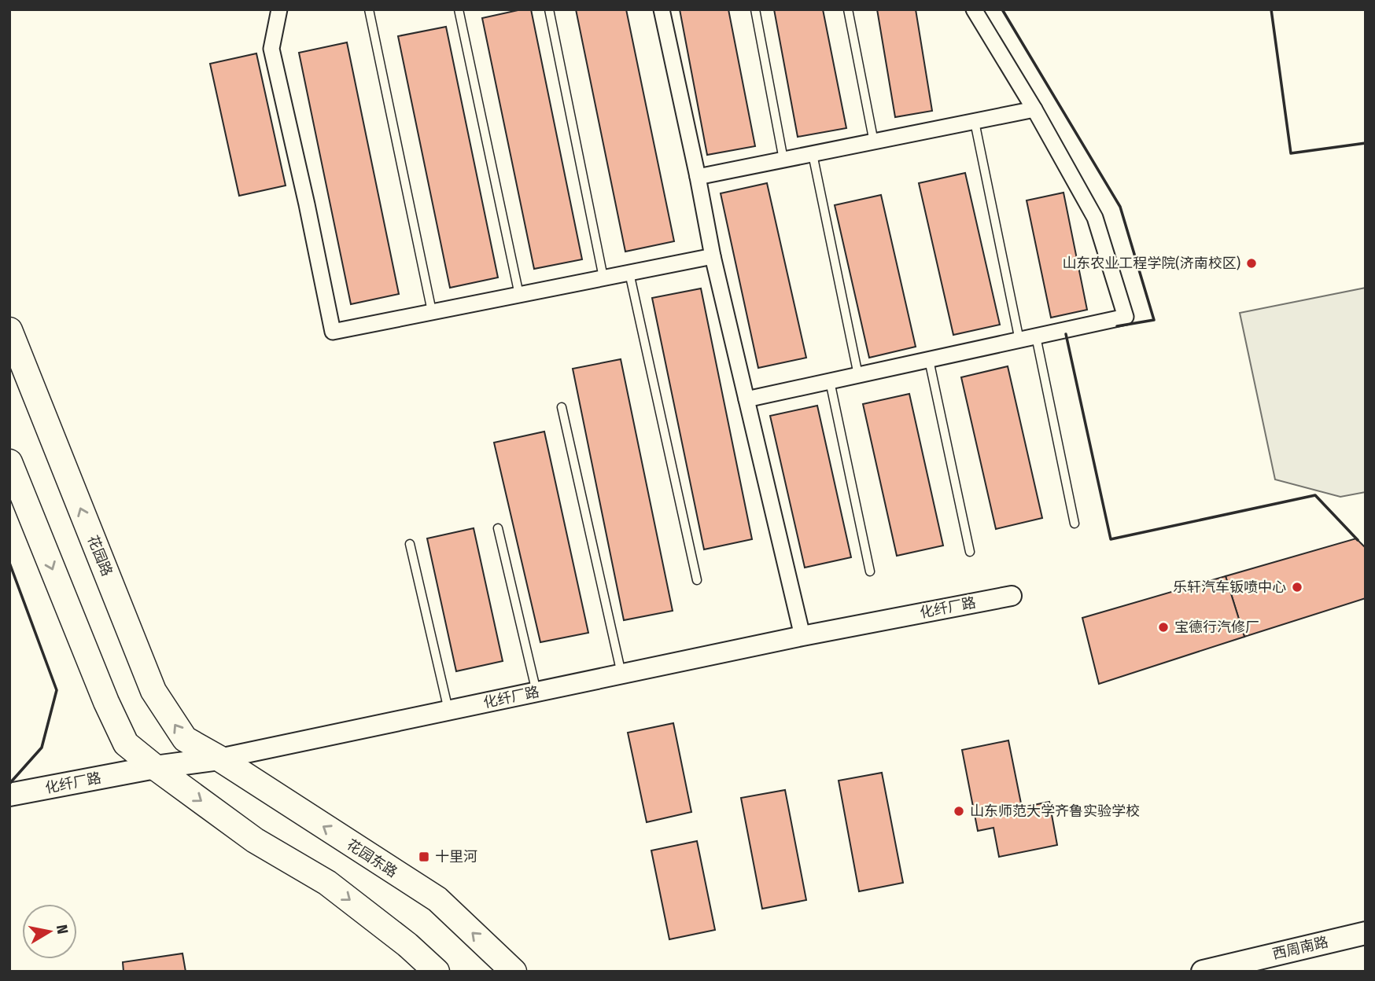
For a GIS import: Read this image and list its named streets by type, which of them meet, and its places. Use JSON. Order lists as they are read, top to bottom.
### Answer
{
  "streets": {
    "main road": [
      "花园路",
      "化纤厂路",
      "花园东路",
      "西周南路"
    ]
  },
  "crossings": [
    ["花园路", "化纤厂路"],
    ["花园路", "花园东路"],
    ["化纤厂路", "花园东路"]
  ],
  "places": {
    "other": [
      "山东农业工程学院(济南校区)",
      "乐轩汽车钣喷中心",
      "宝德行汽修厂",
      "山东师范大学齐鲁实验学校"
    ],
    "transit": ["十里河"]
  },
  "north": "right"
}
